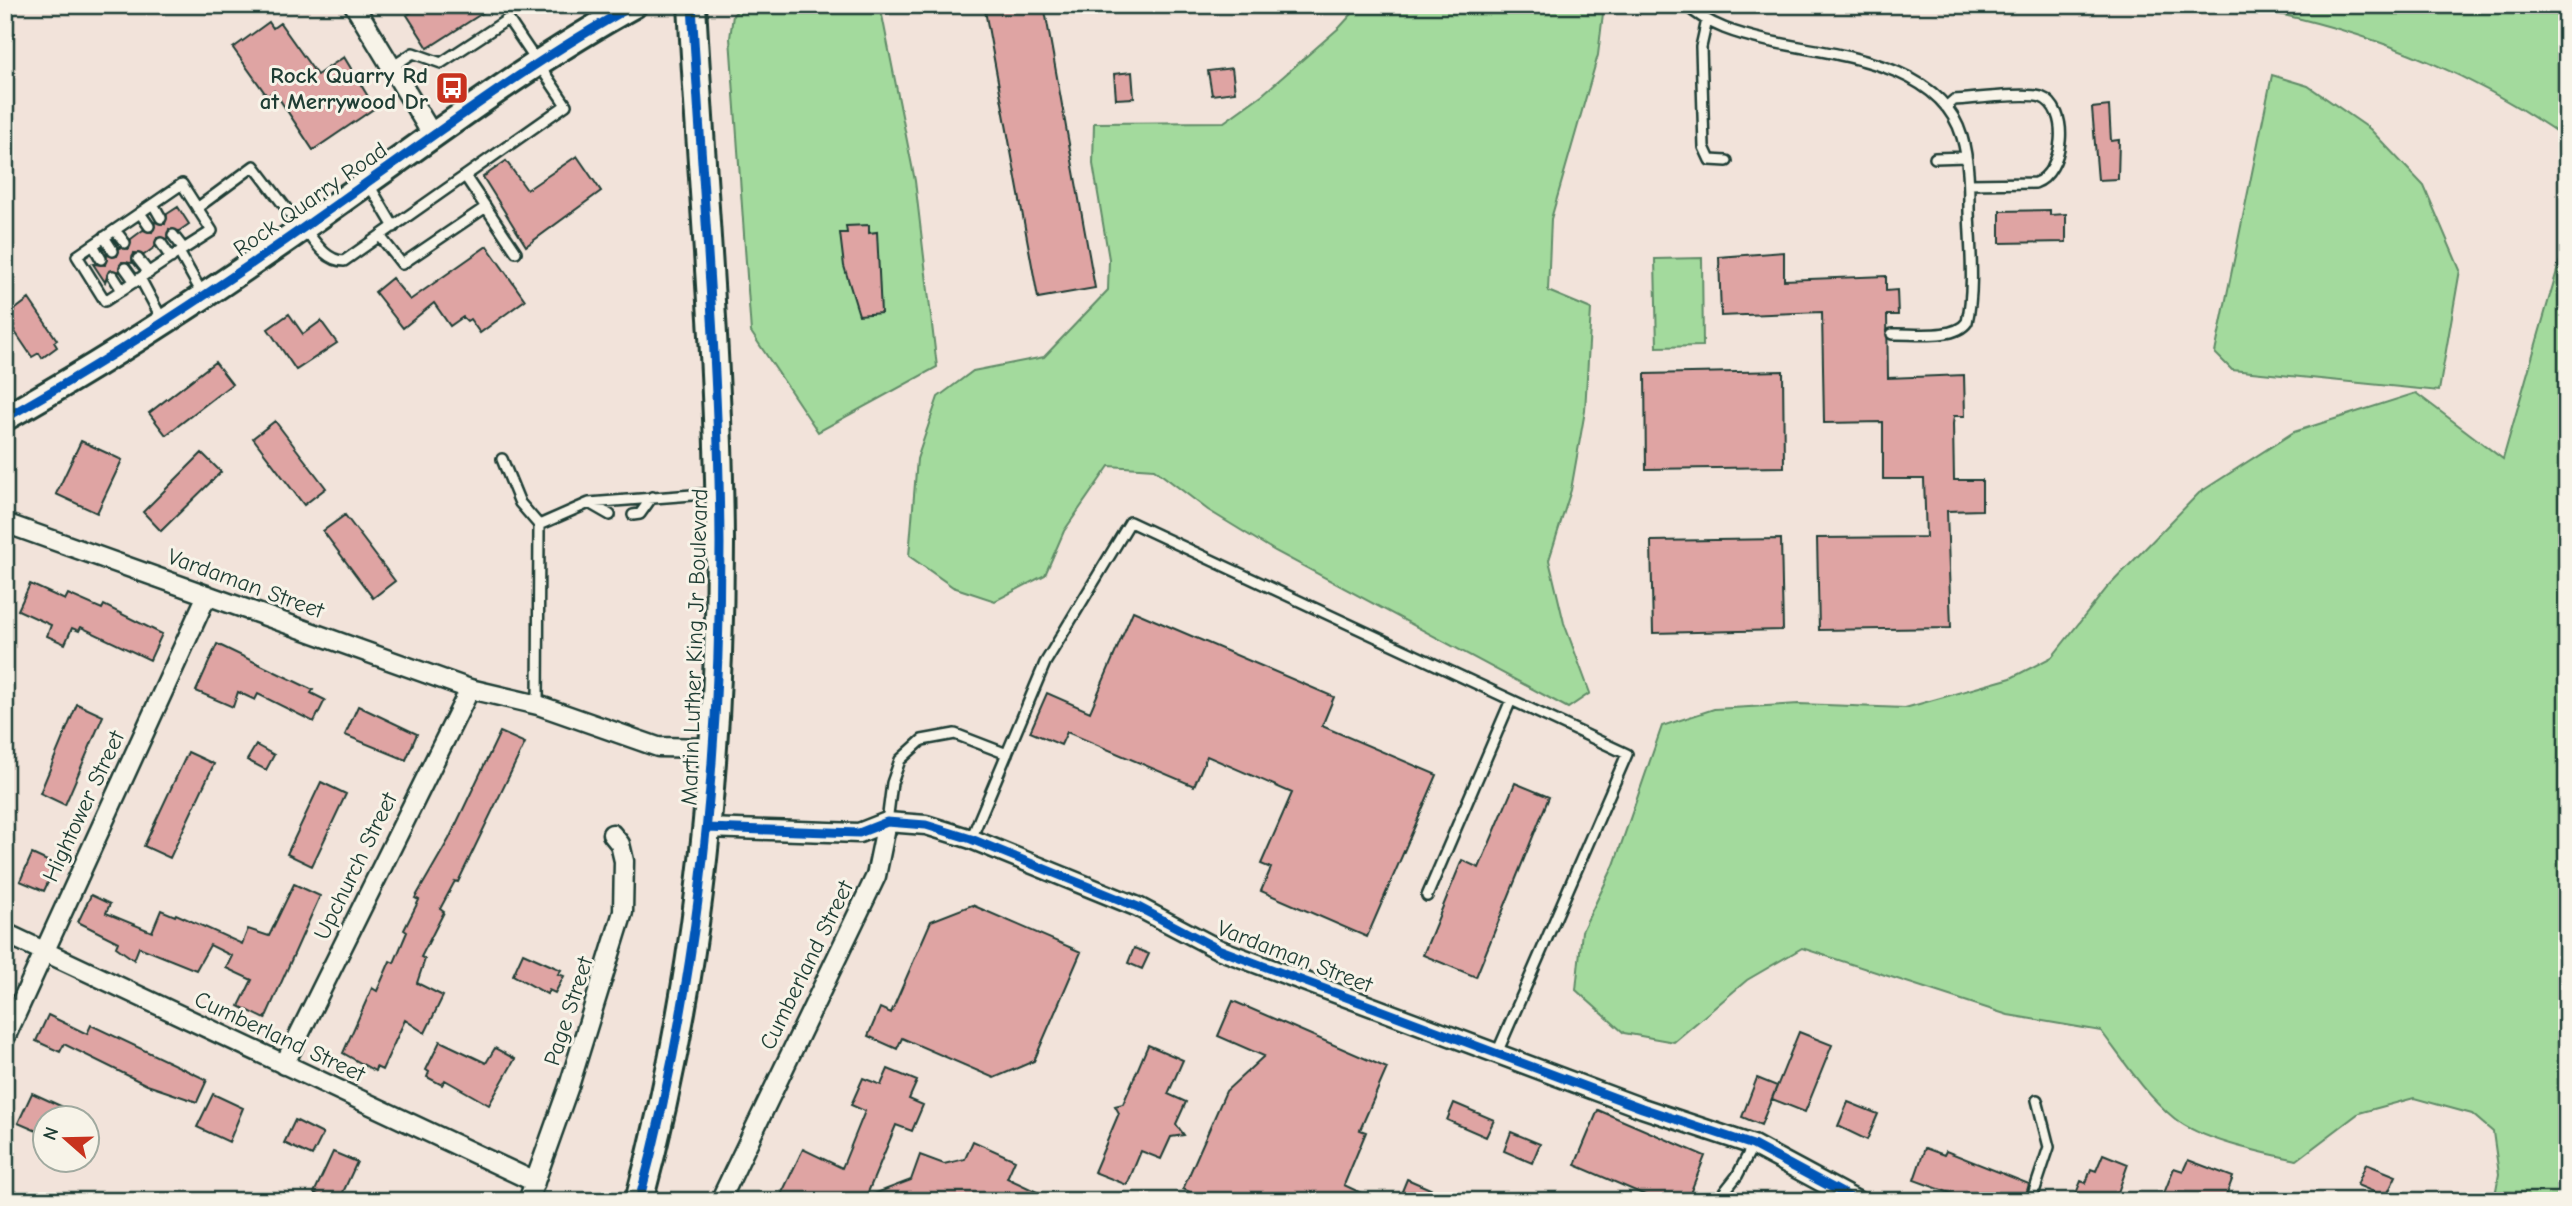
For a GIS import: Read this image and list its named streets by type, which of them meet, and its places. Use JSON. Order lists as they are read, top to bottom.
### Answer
{
  "streets": {
    "main road": ["Rock Quarry Road", "Martin Luther King Jr Boulevard"],
    "street": [
      "Vardaman Street",
      "Hightower Street",
      "Upchurch Street",
      "Cumberland Street",
      "Page Street"
    ]
  },
  "crossings": [
    ["Vardaman Street", "Martin Luther King Jr Boulevard"],
    ["Vardaman Street", "Hightower Street"],
    ["Vardaman Street", "Upchurch Street"],
    ["Vardaman Street", "Cumberland Street"],
    ["Hightower Street", "Cumberland Street"],
    ["Upchurch Street", "Cumberland Street"],
    ["Cumberland Street", "Page Street"]
  ],
  "places": {
    "bus stop": ["Rock Quarry Rd at Merrywood Dr"]
  },
  "north": "left"
}
